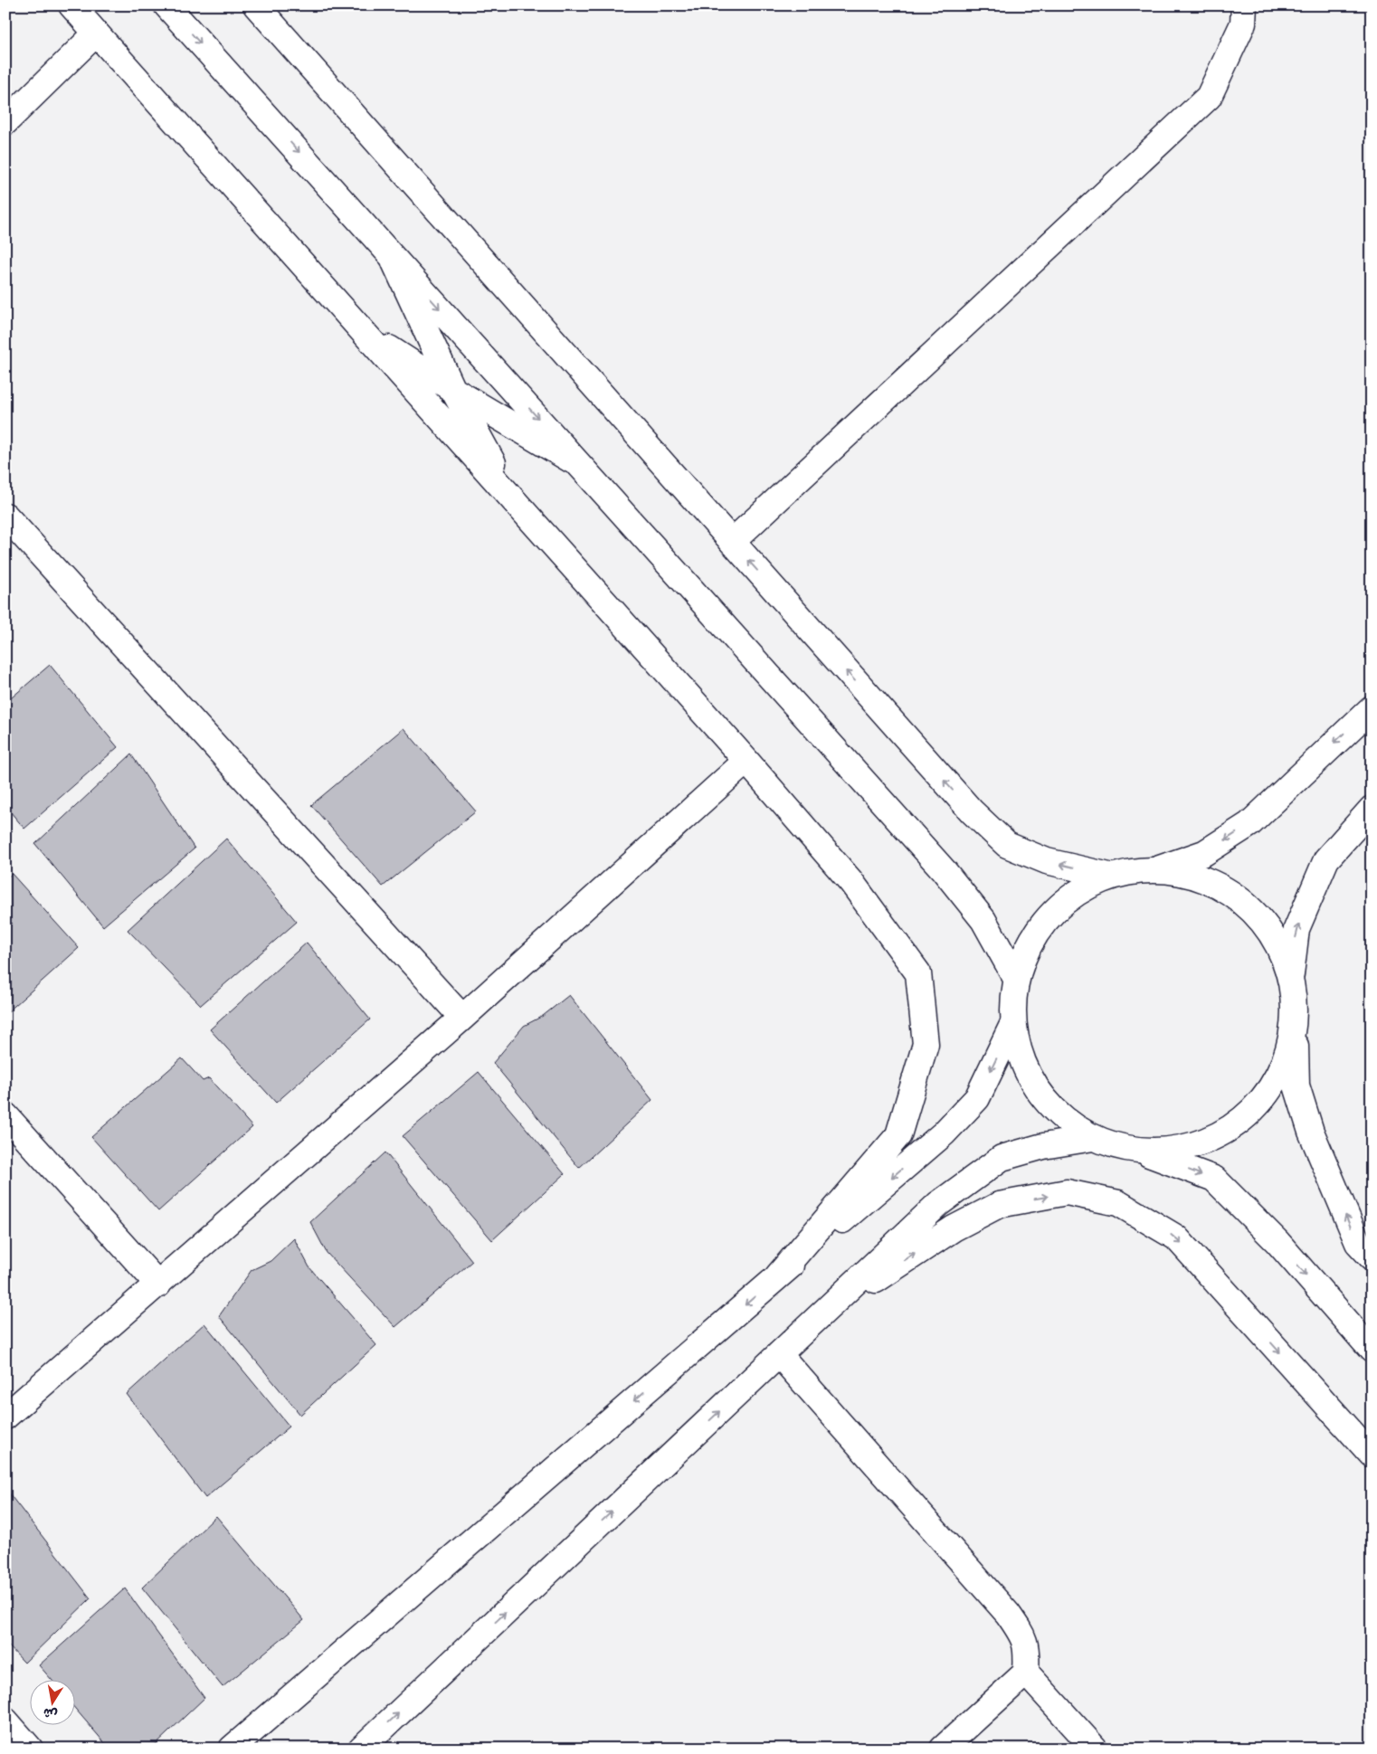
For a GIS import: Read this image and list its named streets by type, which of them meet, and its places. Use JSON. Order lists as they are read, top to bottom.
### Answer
{
  "north": "bottom"
}
